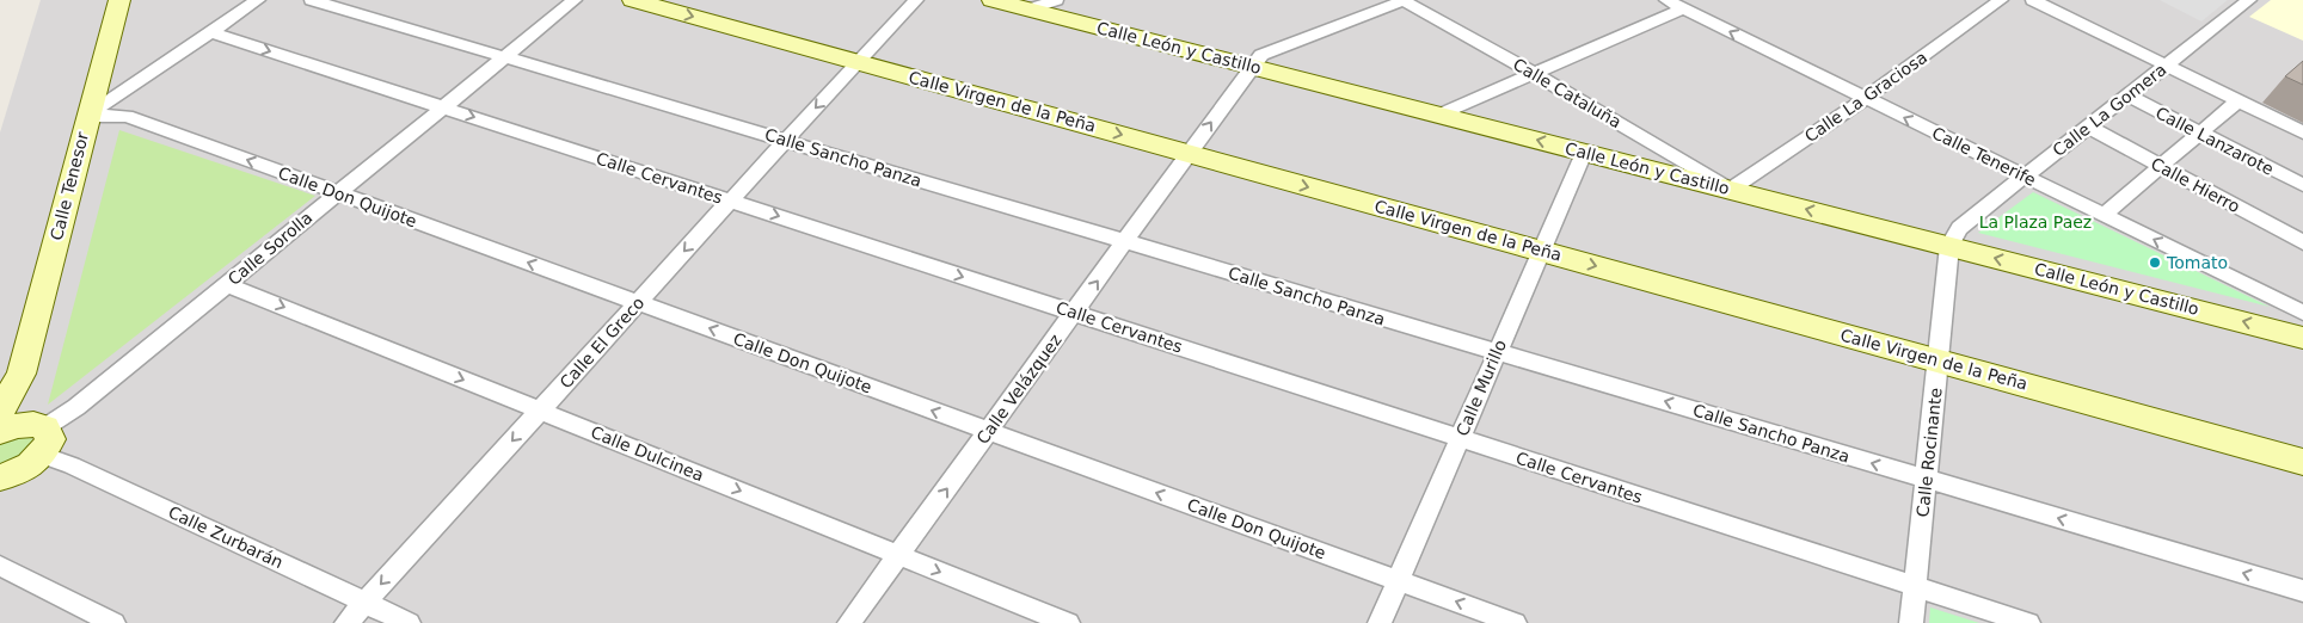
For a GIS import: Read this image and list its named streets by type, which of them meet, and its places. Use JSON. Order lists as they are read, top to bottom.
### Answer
{
  "streets": {
    "street": [
      "Calle León y Castillo",
      "Calle Cataluña",
      "Calle La Graciosa",
      "Calle Virgen de la Peña",
      "Calle La Gomera",
      "Calle Lanzarote",
      "Calle Tenerife",
      "Calle Sancho Panza",
      "Calle Cervantes",
      "Calle Hierro",
      "Calle Tenesor",
      "Calle Don Quijote",
      "Calle Sorolla",
      "Calle El Greco",
      "Calle Murillo",
      "Calle Velázquez",
      "Calle Rocinante",
      "Calle Dulcinea",
      "Calle Zurbarán"
    ]
  },
  "crossings": [
    ["Calle León y Castillo", "Calle Cataluña"],
    ["Calle León y Castillo", "Calle La Graciosa"],
    ["Calle León y Castillo", "Calle La Gomera"],
    ["Calle León y Castillo", "Calle Murillo"],
    ["Calle León y Castillo", "Calle Velázquez"],
    ["Calle León y Castillo", "Calle Rocinante"],
    ["Calle Cataluña", "Calle La Graciosa"],
    ["Calle Cataluña", "Calle Velázquez"],
    ["Calle La Graciosa", "Calle Tenerife"],
    ["Calle Virgen de la Peña", "Calle El Greco"],
    ["Calle Virgen de la Peña", "Calle Murillo"],
    ["Calle Virgen de la Peña", "Calle Velázquez"],
    ["Calle Virgen de la Peña", "Calle Rocinante"],
    ["Calle La Gomera", "Calle Lanzarote"],
    ["Calle La Gomera", "Calle Tenerife"],
    ["Calle La Gomera", "Calle Hierro"],
    ["Calle La Gomera", "Calle Rocinante"],
    ["Calle Sancho Panza", "Calle Sorolla"],
    ["Calle Sancho Panza", "Calle El Greco"],
    ["Calle Sancho Panza", "Calle Murillo"],
    ["Calle Sancho Panza", "Calle Velázquez"],
    ["Calle Sancho Panza", "Calle Rocinante"],
    ["Calle Cervantes", "Calle Sorolla"],
    ["Calle Cervantes", "Calle El Greco"],
    ["Calle Cervantes", "Calle Murillo"],
    ["Calle Cervantes", "Calle Velázquez"],
    ["Calle Cervantes", "Calle Rocinante"],
    ["Calle Tenesor", "Calle Don Quijote"],
    ["Calle Don Quijote", "Calle Sorolla"],
    ["Calle Don Quijote", "Calle El Greco"],
    ["Calle Don Quijote", "Calle Murillo"],
    ["Calle Don Quijote", "Calle Velázquez"],
    ["Calle Sorolla", "Calle Dulcinea"],
    ["Calle Sorolla", "Calle Zurbarán"],
    ["Calle El Greco", "Calle Dulcinea"],
    ["Calle El Greco", "Calle Zurbarán"],
    ["Calle Velázquez", "Calle Dulcinea"]
  ],
  "one_way": [
    "Calle Virgen de la Peña",
    "Calle Sancho Panza",
    "Calle Cervantes",
    "Calle Don Quijote",
    "Calle El Greco",
    "Calle Velázquez",
    "Calle Dulcinea"
  ],
  "parks": ["La Plaza Paez"],
  "places": ["Tomato"]
}
